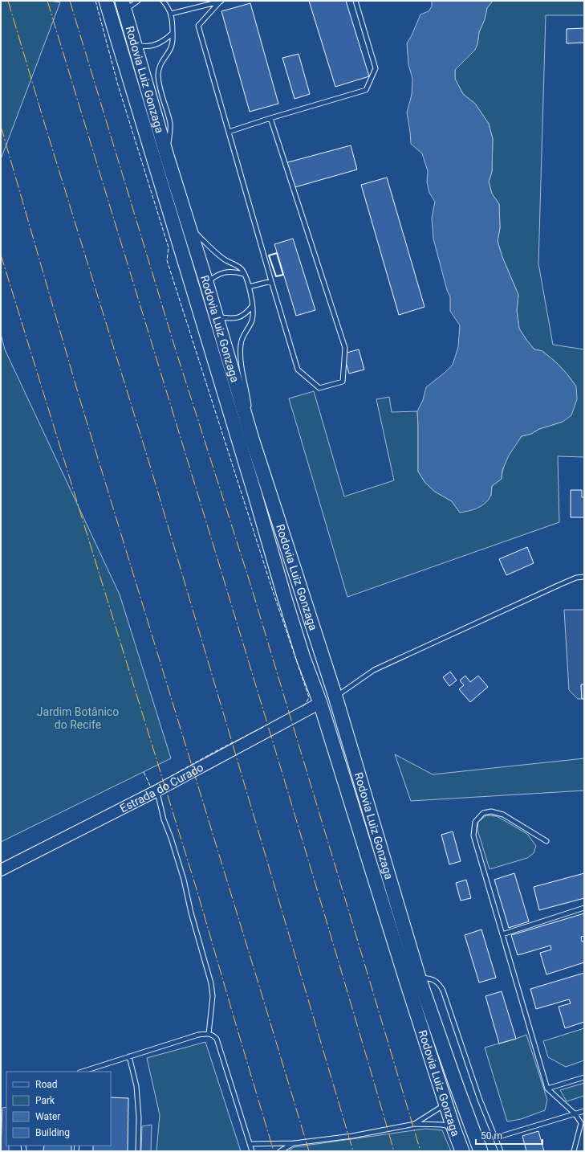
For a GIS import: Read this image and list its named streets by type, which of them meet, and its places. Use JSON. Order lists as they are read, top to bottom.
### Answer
{
  "streets": {
    "highway": ["Rodovia Luiz Gonzaga"],
    "main road": ["Estrada do Curado"]
  },
  "crossings": [
    ["Rodovia Luiz Gonzaga", "Estrada do Curado"]
  ],
  "parks": ["Jardim Botânico do Recife"],
  "legend": [
    "Road",
    "Park",
    "Water",
    "Building"
  ],
  "scale_bar": "50 m"
}
